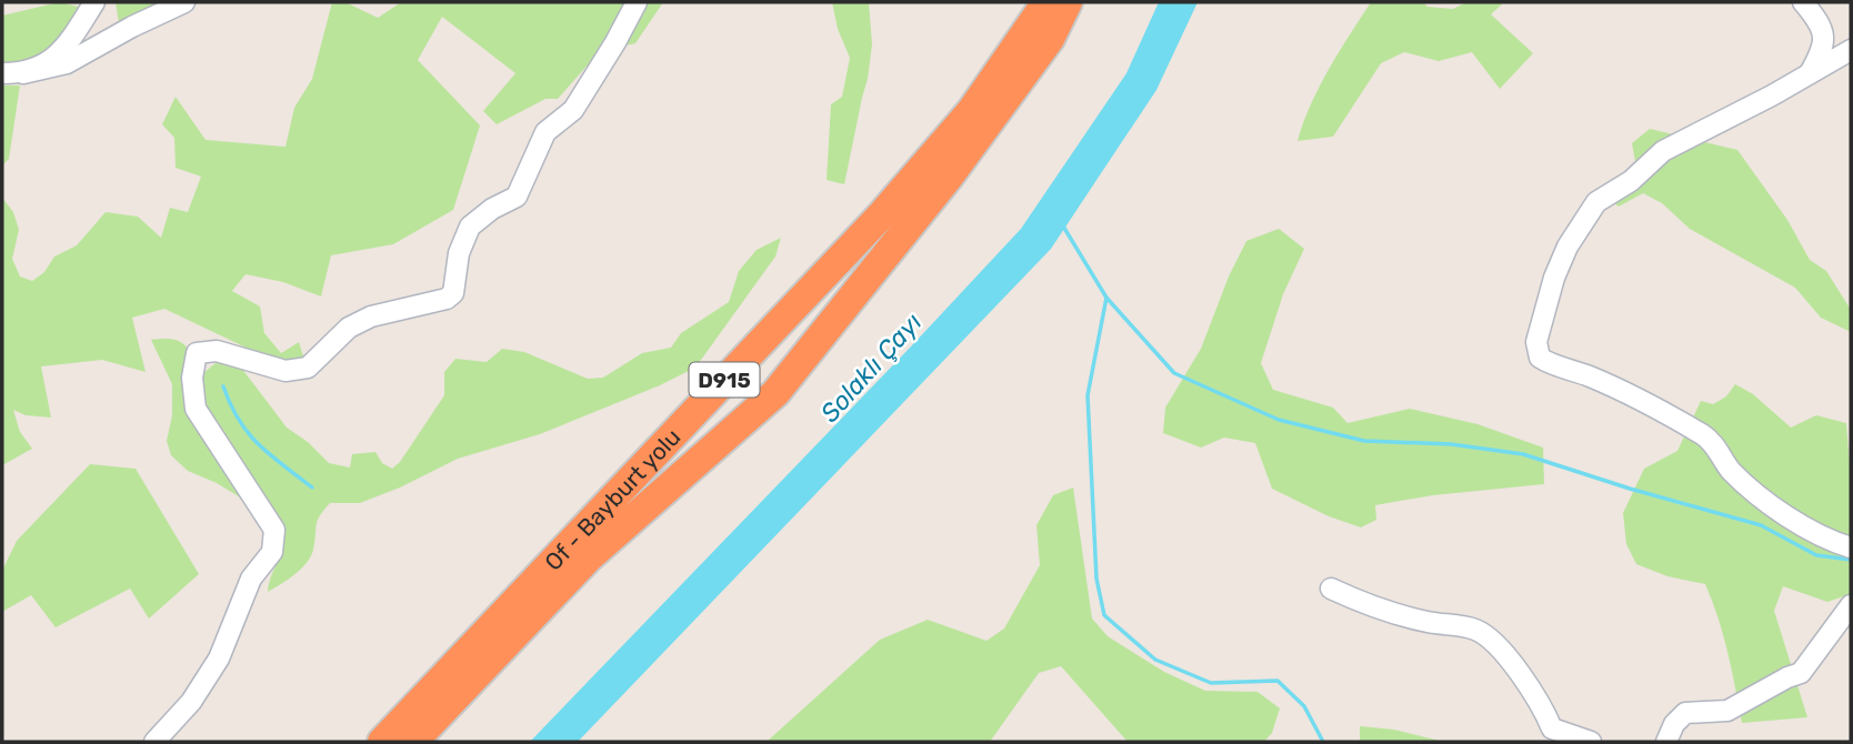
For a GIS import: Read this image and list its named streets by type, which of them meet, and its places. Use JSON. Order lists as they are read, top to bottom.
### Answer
{
  "streets": {
    "highway": ["D915", "Of - Bayburt yolu"]
  },
  "water": ["Solaklı Çayı"]
}
